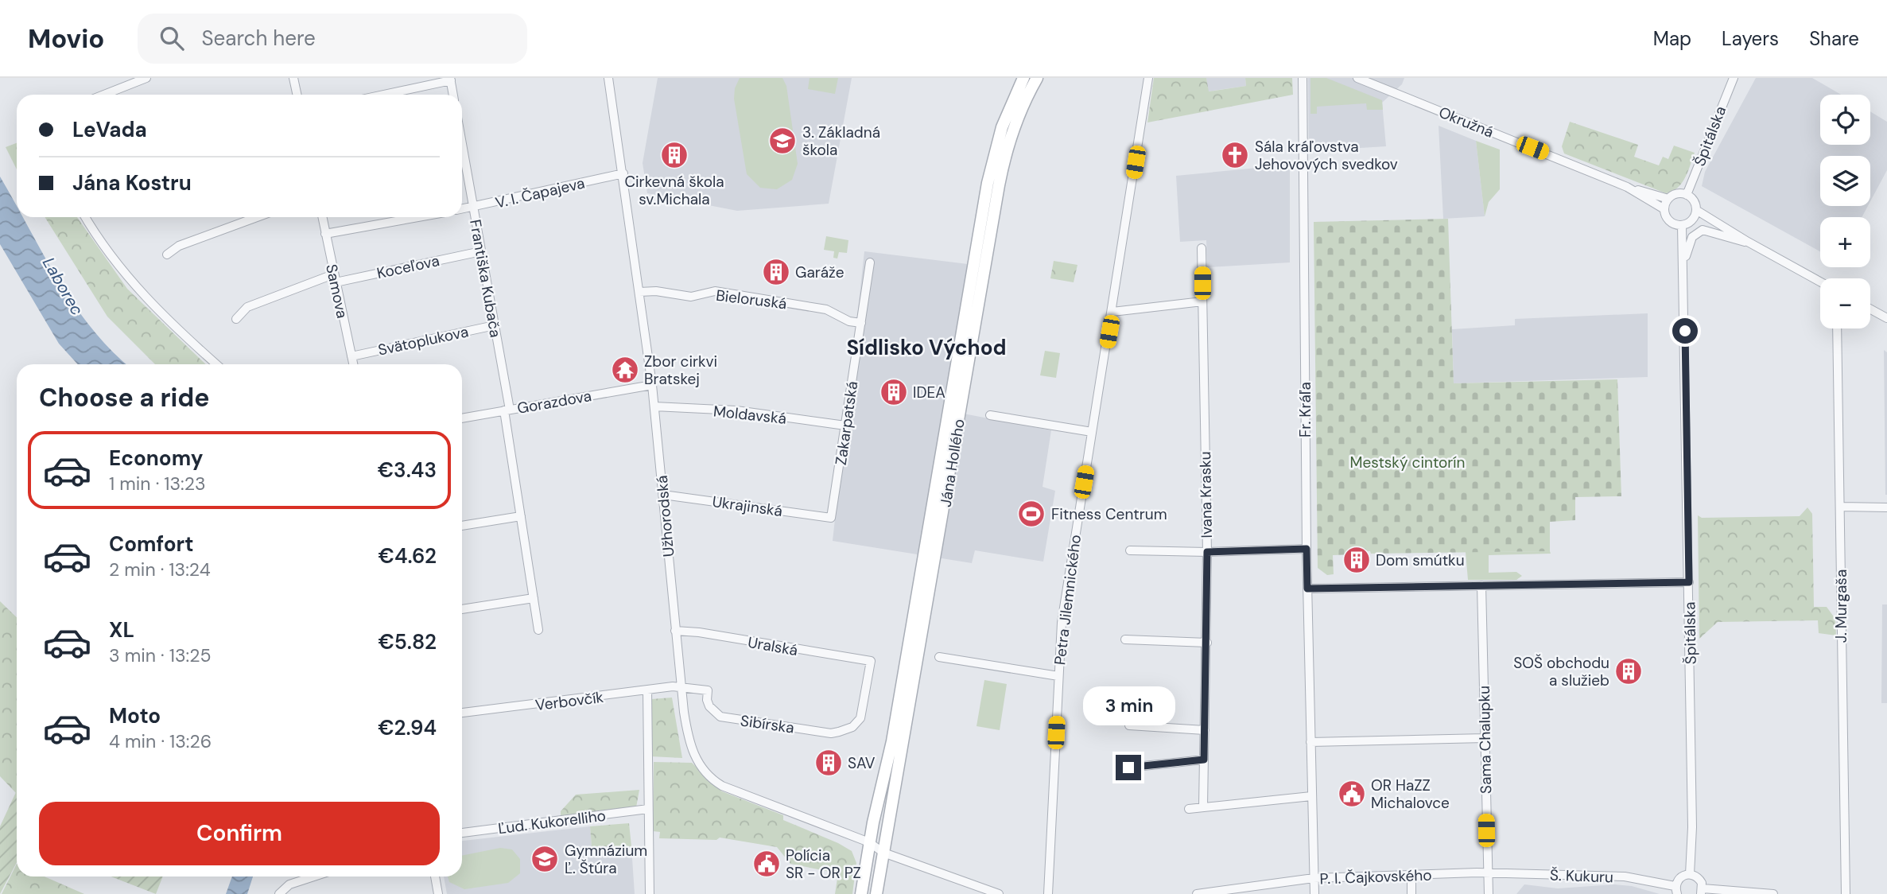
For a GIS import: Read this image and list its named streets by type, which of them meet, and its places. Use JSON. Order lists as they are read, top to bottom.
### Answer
{
  "streets": {
    "street": [
      "Okružná",
      "Špitálska",
      "V. I. Čapajeva",
      "Koceľova",
      "Františka Kubača",
      "Samova",
      "Bieloruská",
      "Svätoplukova",
      "Gorazdova",
      "Fr. Kráľa",
      "Moldavská",
      "Zakarpatská",
      "Jána Hollého",
      "Ivana Krasku",
      "Ukrajinská",
      "Užhorodská",
      "Petra Jilemnického",
      "J. Murgaša",
      "Uralská",
      "Verbovčík",
      "Sibírska",
      "Sama Chalupku",
      "Ľud. Kukorelliho",
      "Š. Kukuru",
      "P. I. Čajkovského"
    ]
  },
  "crossings": [
    ["Okružná", "Špitálska"],
    ["V. I. Čapajeva", "Františka Kubača"],
    ["V. I. Čapajeva", "Užhorodská"],
    ["Koceľova", "Františka Kubača"],
    ["Koceľova", "Samova"],
    ["Františka Kubača", "Svätoplukova"],
    ["Františka Kubača", "Gorazdova"],
    ["Samova", "Svätoplukova"],
    ["Bieloruská", "Zakarpatská"],
    ["Bieloruská", "Užhorodská"],
    ["Gorazdova", "Užhorodská"],
    ["Fr. Kráľa", "P. I. Čajkovského"],
    ["Moldavská", "Zakarpatská"],
    ["Moldavská", "Užhorodská"],
    ["Zakarpatská", "Ukrajinská"],
    ["Jána Hollého", "Užhorodská"],
    ["Ukrajinská", "Užhorodská"],
    ["Užhorodská", "Uralská"],
    ["Užhorodská", "Verbovčík"],
    ["Uralská", "Sibírska"],
    ["Verbovčík", "Sibírska"],
    ["Sama Chalupku", "Š. Kukuru"],
    ["Sama Chalupku", "P. I. Čajkovského"],
    ["Š. Kukuru", "P. I. Čajkovského"]
  ],
  "districts": ["Sídlisko Východ"],
  "water": ["Laborec"],
  "parks": ["Mestský cintorín"],
  "places": {
    "school or university": ["3. Základná škola", "Gymnázium Ľ. Štúra"],
    "building": [
      "Cirkevná škola sv.Michala",
      "Garáže",
      "IDEA",
      "Dom smútku",
      "SOŠ obchodu a služieb",
      "SAV"
    ],
    "church": ["Sála kráľovstva Jehovových svedkov"],
    "temple": ["Zbor cirkvi Bratskej"],
    "sports": ["Fitness Centrum"],
    "public building": ["OR HaZZ Michalovce", "Polícia SR - OR PZ"]
  },
  "page": {
    "header": "Movio",
    "search": "Search here",
    "nav": ["Map", "Layers", "Share"],
    "map_buttons": ["+", "−"],
    "banner": ["LeVada", "Jána Kostru"],
    "heading": "Choose a ride",
    "list": [
      {
        "name": "Economy",
        "note": "1 min · 13:23",
        "value": "€3.43"
      },
      {
        "name": "Comfort",
        "note": "2 min · 13:24",
        "value": "€4.62"
      },
      {
        "name": "XL",
        "note": "3 min · 13:25",
        "value": "€5.82"
      },
      {
        "name": "Moto",
        "note": "4 min · 13:26",
        "value": "€2.94"
      }
    ],
    "bubble": "3 min",
    "buttons": "Confirm"
  }
}
